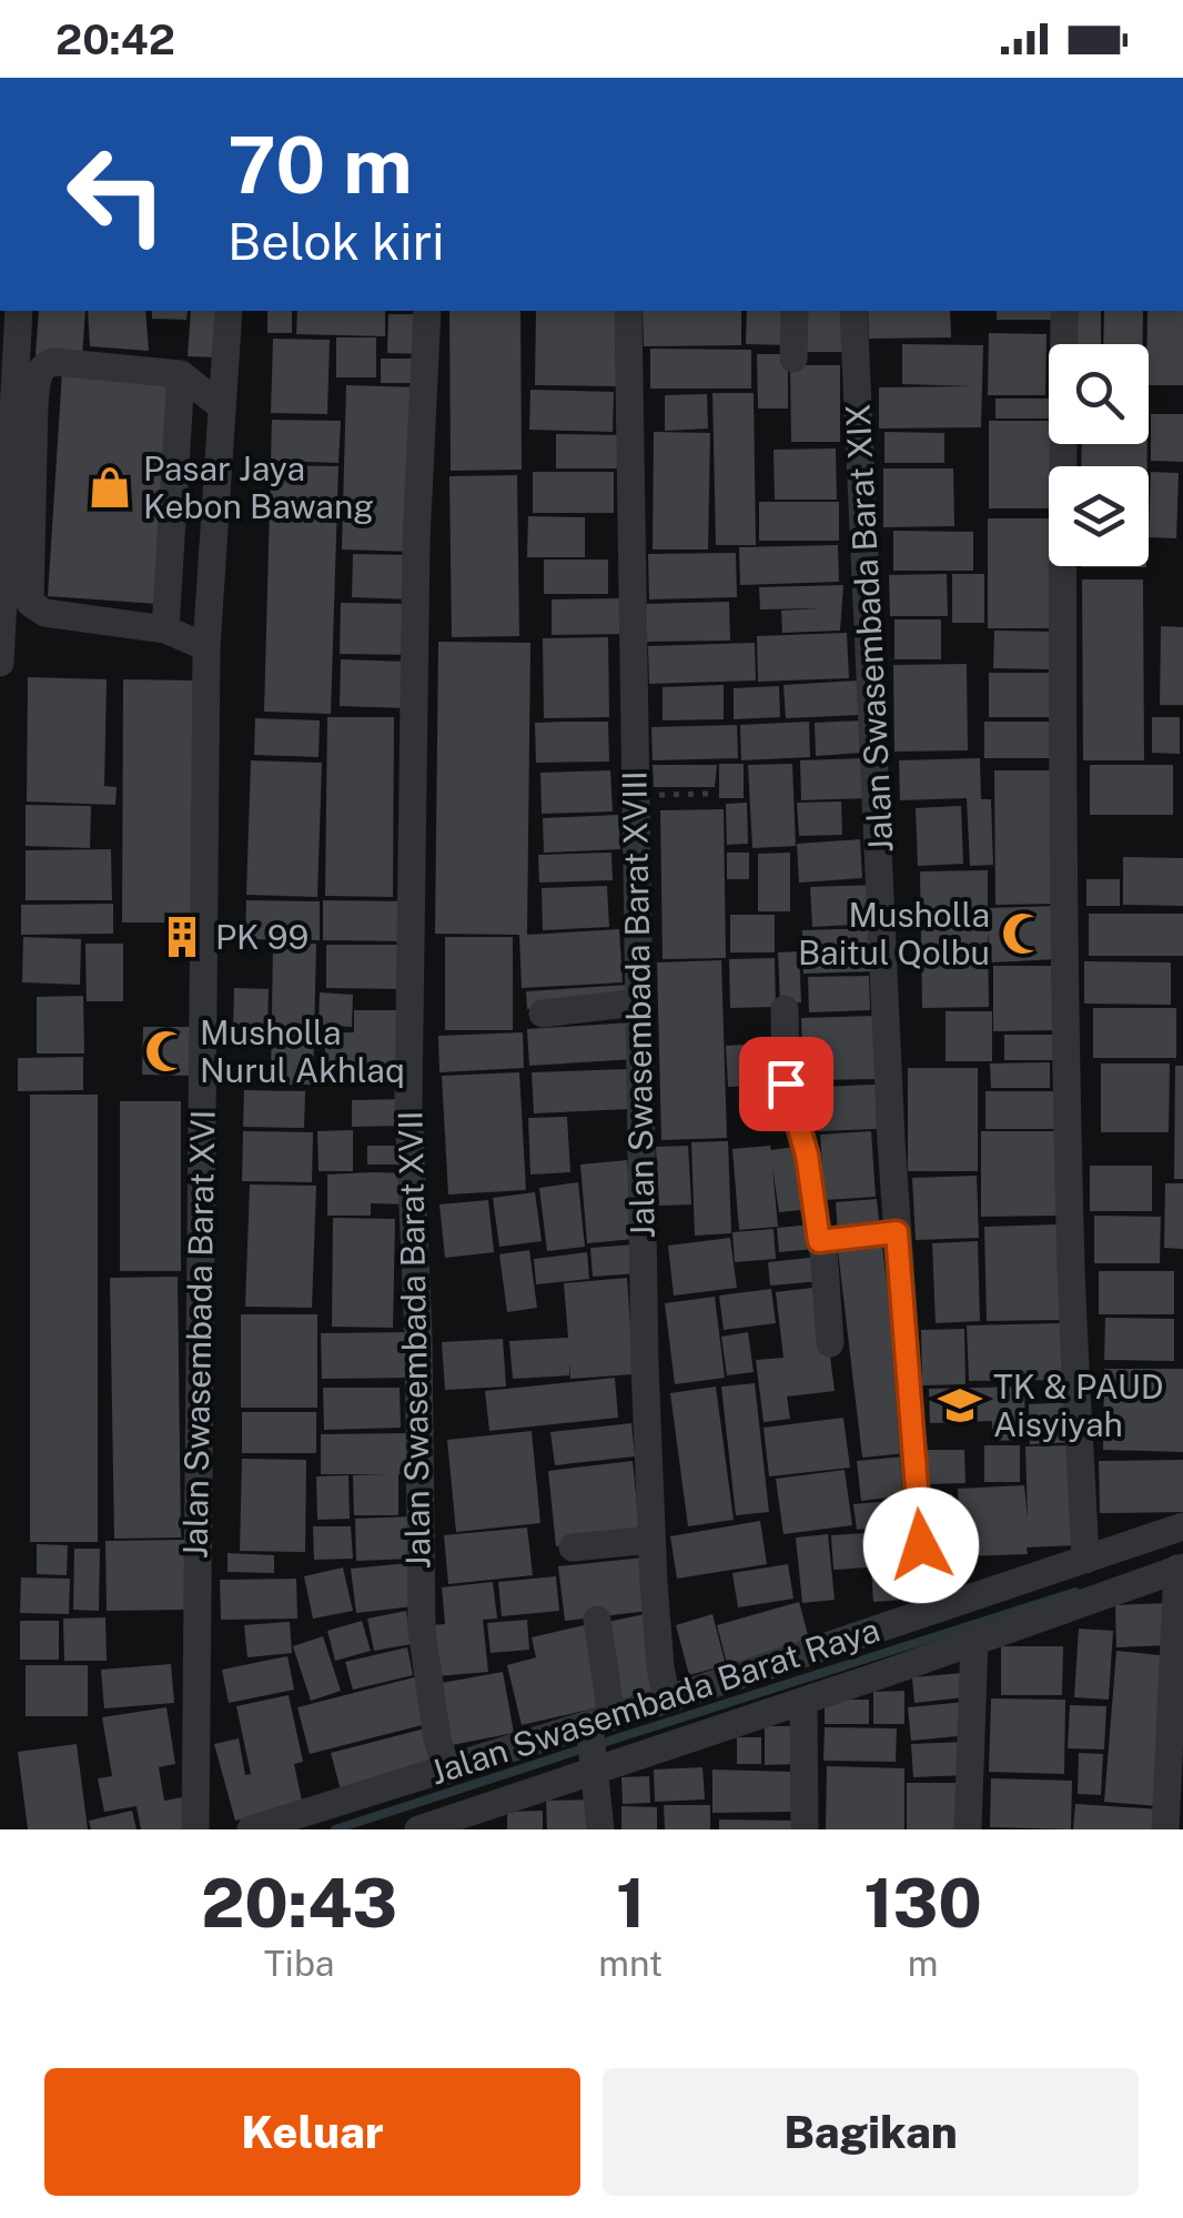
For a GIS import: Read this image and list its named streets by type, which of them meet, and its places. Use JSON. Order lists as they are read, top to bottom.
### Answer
{
  "streets": {
    "street": [
      "Jalan Swasembada Barat XIX",
      "Jalan Swasembada Barat XVIII",
      "Jalan Swasembada Barat XVI",
      "Jalan Swasembada Barat XVII",
      "Jalan Swasembada Barat Raya"
    ]
  },
  "crossings": [
    ["Jalan Swasembada Barat XIX", "Jalan Swasembada Barat Raya"],
    ["Jalan Swasembada Barat XVIII", "Jalan Swasembada Barat Raya"],
    ["Jalan Swasembada Barat XVII", "Jalan Swasembada Barat Raya"]
  ],
  "places": {
    "shop": ["Pasar Jaya Kebon Bawang"],
    "mosque": ["Musholla Baitul Qolbu", "Musholla Nurul Akhlaq"],
    "building": ["PK 99"],
    "school or university": ["TK & PAUD Aisyiyah"]
  },
  "page": {
    "status": "20:42",
    "turn": ["70 m", "Belok kiri"],
    "eta": [
      "20:43",
      "Tiba",
      "1",
      "mnt",
      "130",
      "m"
    ],
    "buttons": ["Keluar", "Bagikan"]
  }
}
